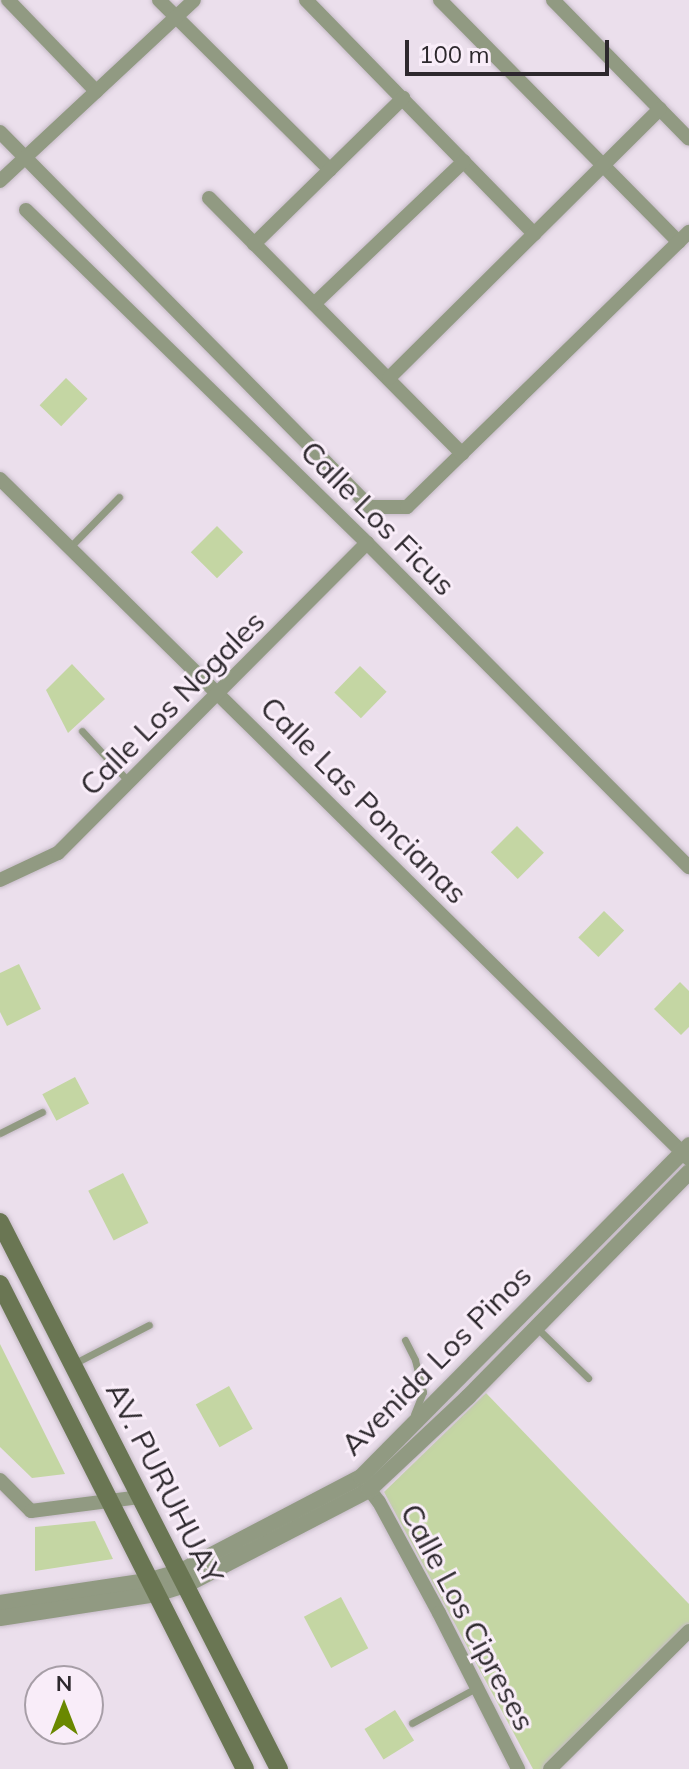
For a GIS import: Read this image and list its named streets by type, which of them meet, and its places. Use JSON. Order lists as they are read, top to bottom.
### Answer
{
  "streets": {
    "main road": ["AV. PURUHUAY"],
    "street": [
      "Calle Los Ficus",
      "Calle Los Nogales",
      "Calle Las Poncianas",
      "Avenida Los Pinos",
      "Calle Los Cipreses"
    ]
  },
  "crossings": [
    ["Calle Los Ficus", "Calle Los Nogales"],
    ["Calle Los Nogales", "Calle Las Poncianas"],
    ["Calle Las Poncianas", "Avenida Los Pinos"],
    ["Avenida Los Pinos", "AV. PURUHUAY"],
    ["Avenida Los Pinos", "Calle Los Cipreses"]
  ],
  "scale_bar": "100 m",
  "north": "top"
}
